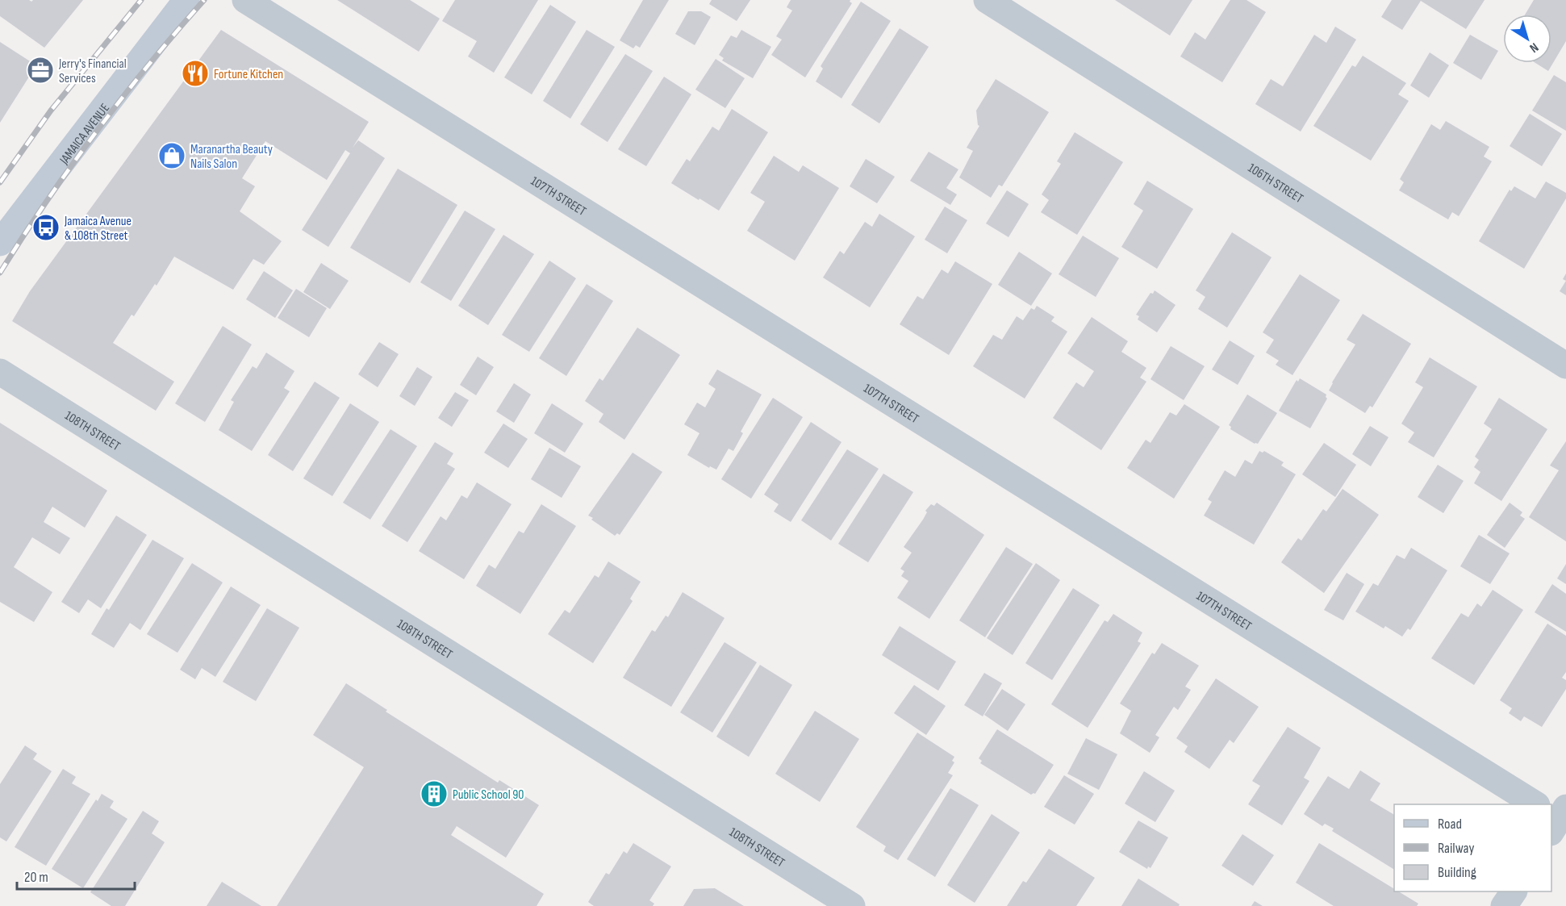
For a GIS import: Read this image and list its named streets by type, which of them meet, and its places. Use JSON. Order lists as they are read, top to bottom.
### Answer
{
  "streets": {
    "main road": ["JAMAICA AVENUE"],
    "street": ["106TH STREET", "107TH STREET", "108TH STREET"]
  },
  "places": {
    "office": ["Jerry's Financial Services"],
    "restaurant": ["Fortune Kitchen"],
    "shop": ["Maranartha Beauty Nails Salon"],
    "bus stop": ["Jamaica Avenue & 108th Street"],
    "building": ["Public School 90"]
  },
  "legend": ["Road", "Railway", "Building"],
  "scale_bar": "20 m",
  "north": "bottom right"
}
